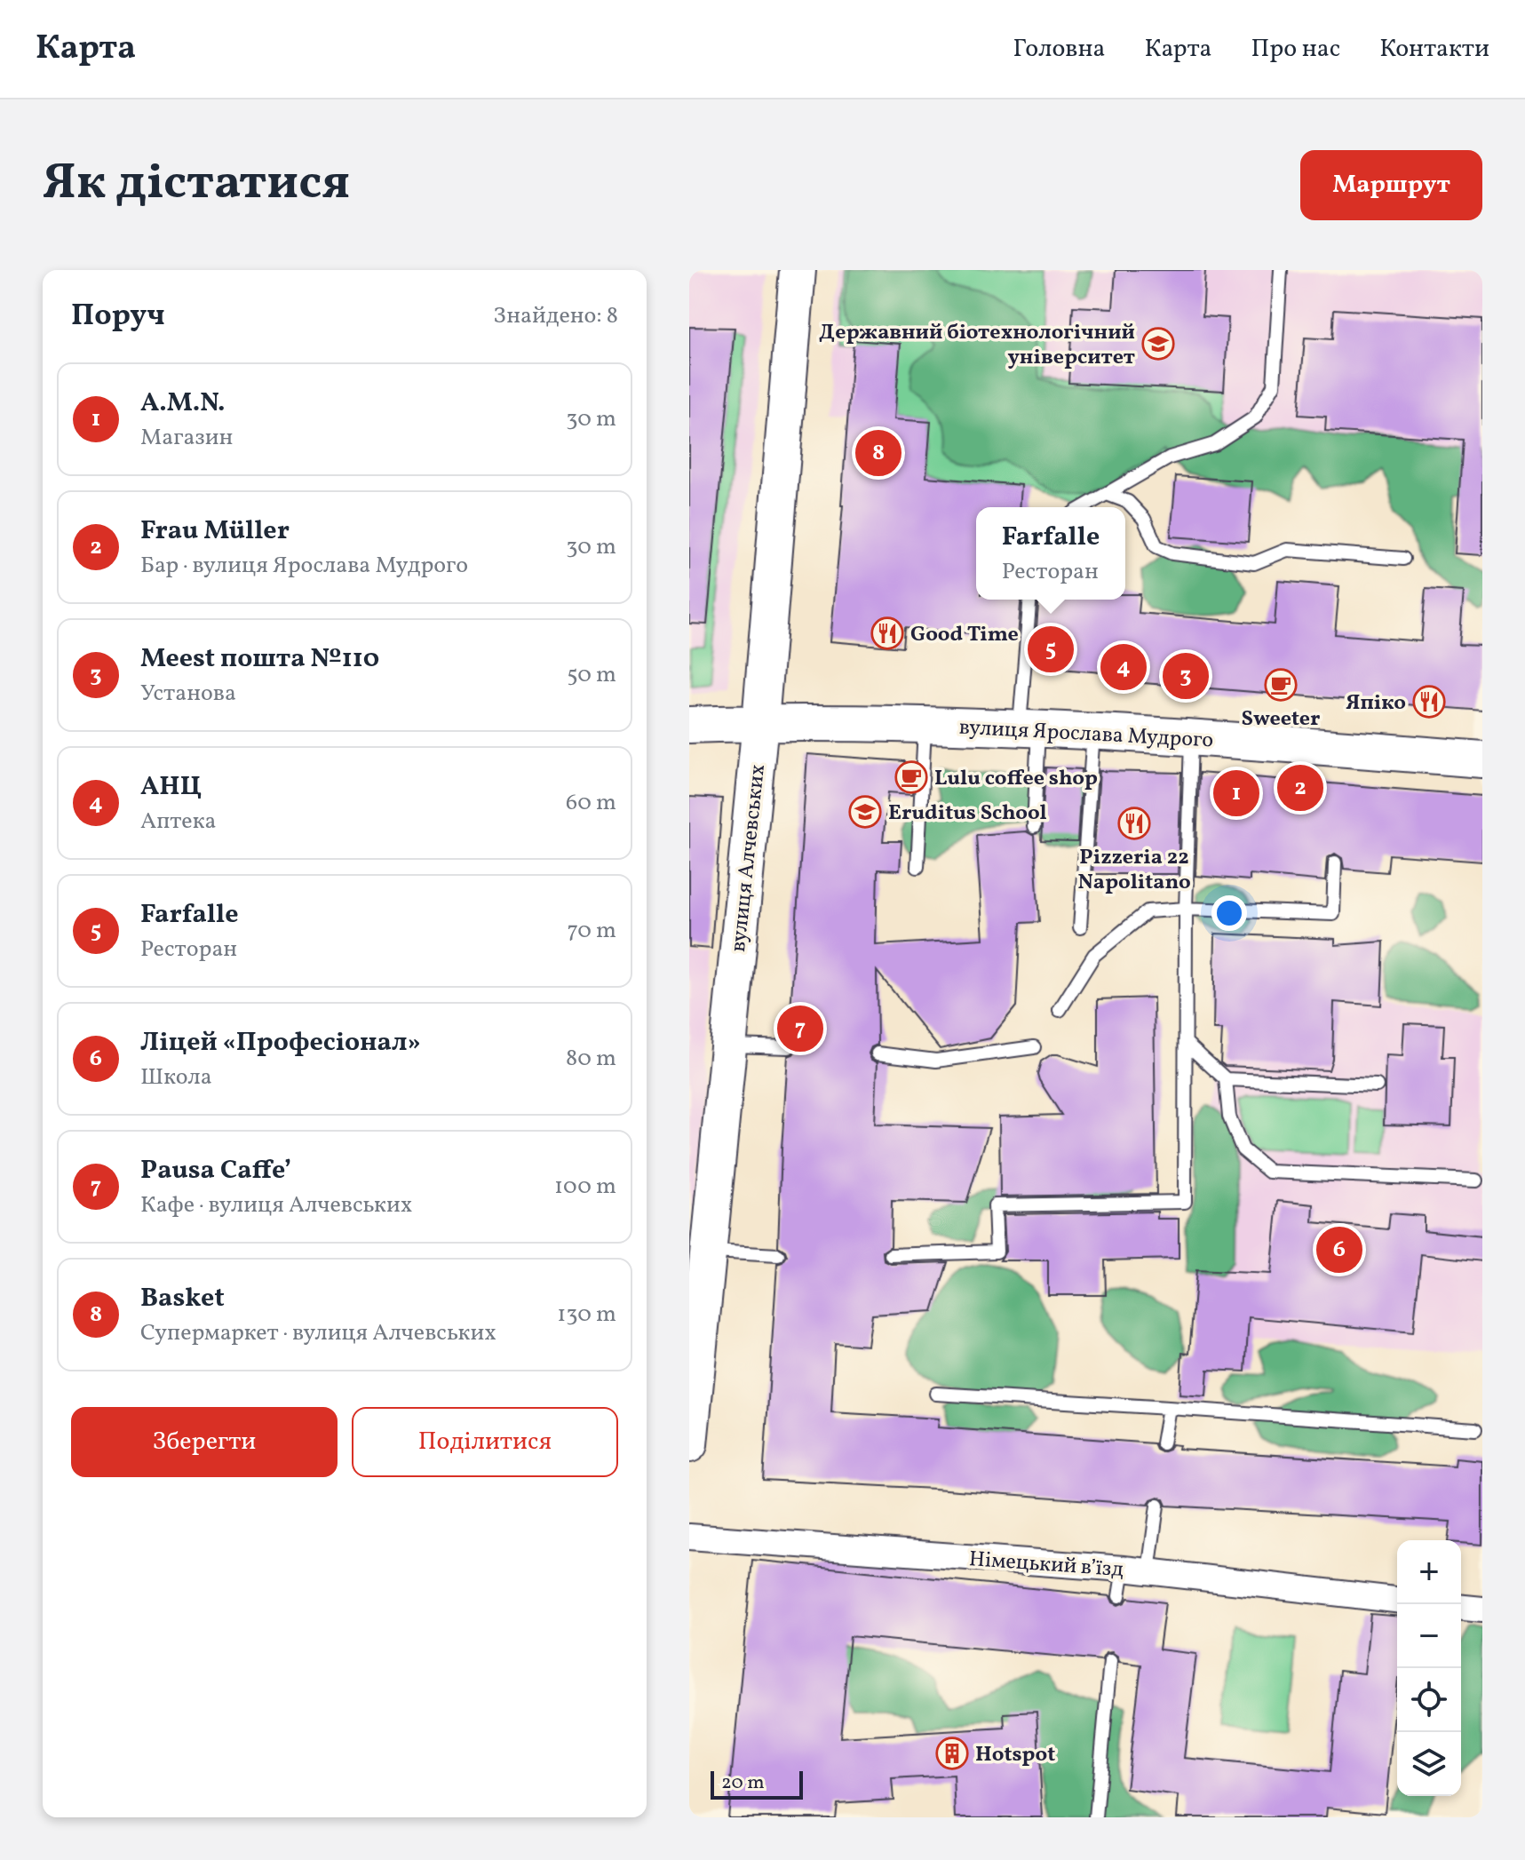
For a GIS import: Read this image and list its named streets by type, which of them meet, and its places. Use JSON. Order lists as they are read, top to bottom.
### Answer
{
  "streets": {
    "street": ["вулиця Ярослава Мудрого", "вулиця Алчевських", "Німецький в’їзд"]
  },
  "crossings": [
    ["вулиця Ярослава Мудрого", "вулиця Алчевських"]
  ],
  "places": {
    "school or university": ["Державний біотехнологічний університет", "Eruditus School"],
    "restaurant": ["Good Time", "Япіко", "Pizzeria 22 Napolitano"],
    "cafe": ["Sweeter", "Lulu coffee shop"],
    "building": ["Hotspot"]
  },
  "scale_bar": "20 m",
  "page": {
    "header": "Карта",
    "nav": [
      "Головна",
      "Карта",
      "Про нас",
      "Контакти"
    ],
    "title": "Як дістатися",
    "buttons": [
      "Маршрут",
      ["Зберегти", "Поділитися"]
    ],
    "heading": ["Поруч", "Знайдено: 8"],
    "list": [
      {
        "mark": "1",
        "name": "A.M.N.",
        "note": "Магазин",
        "value": "30 m"
      },
      {
        "mark": "2",
        "name": "Frau Müller",
        "note": "Бар · вулиця Ярослава Мудрого",
        "value": "30 m"
      },
      {
        "mark": "3",
        "name": "Meest пошта №110",
        "note": "Установа",
        "value": "50 m"
      },
      {
        "mark": "4",
        "name": "АНЦ",
        "note": "Аптека",
        "value": "60 m"
      },
      {
        "mark": "5",
        "name": "Farfalle",
        "note": "Ресторан",
        "value": "70 m"
      },
      {
        "mark": "6",
        "name": "Ліцей «Професіонал»",
        "note": "Школа",
        "value": "80 m"
      },
      {
        "mark": "7",
        "name": "Pausa Caffe’",
        "note": "Кафе · вулиця Алчевських",
        "value": "100 m"
      },
      {
        "mark": "8",
        "name": "Basket",
        "note": "Супермаркет · вулиця Алчевських",
        "value": "130 m"
      }
    ],
    "pins": [
      "8",
      "5",
      "4",
      "3",
      "2",
      "1",
      "7",
      "6"
    ],
    "popup": ["Farfalle", "Ресторан"],
    "map_buttons": ["+", "−"],
    "scale": "20 m"
  }
}
